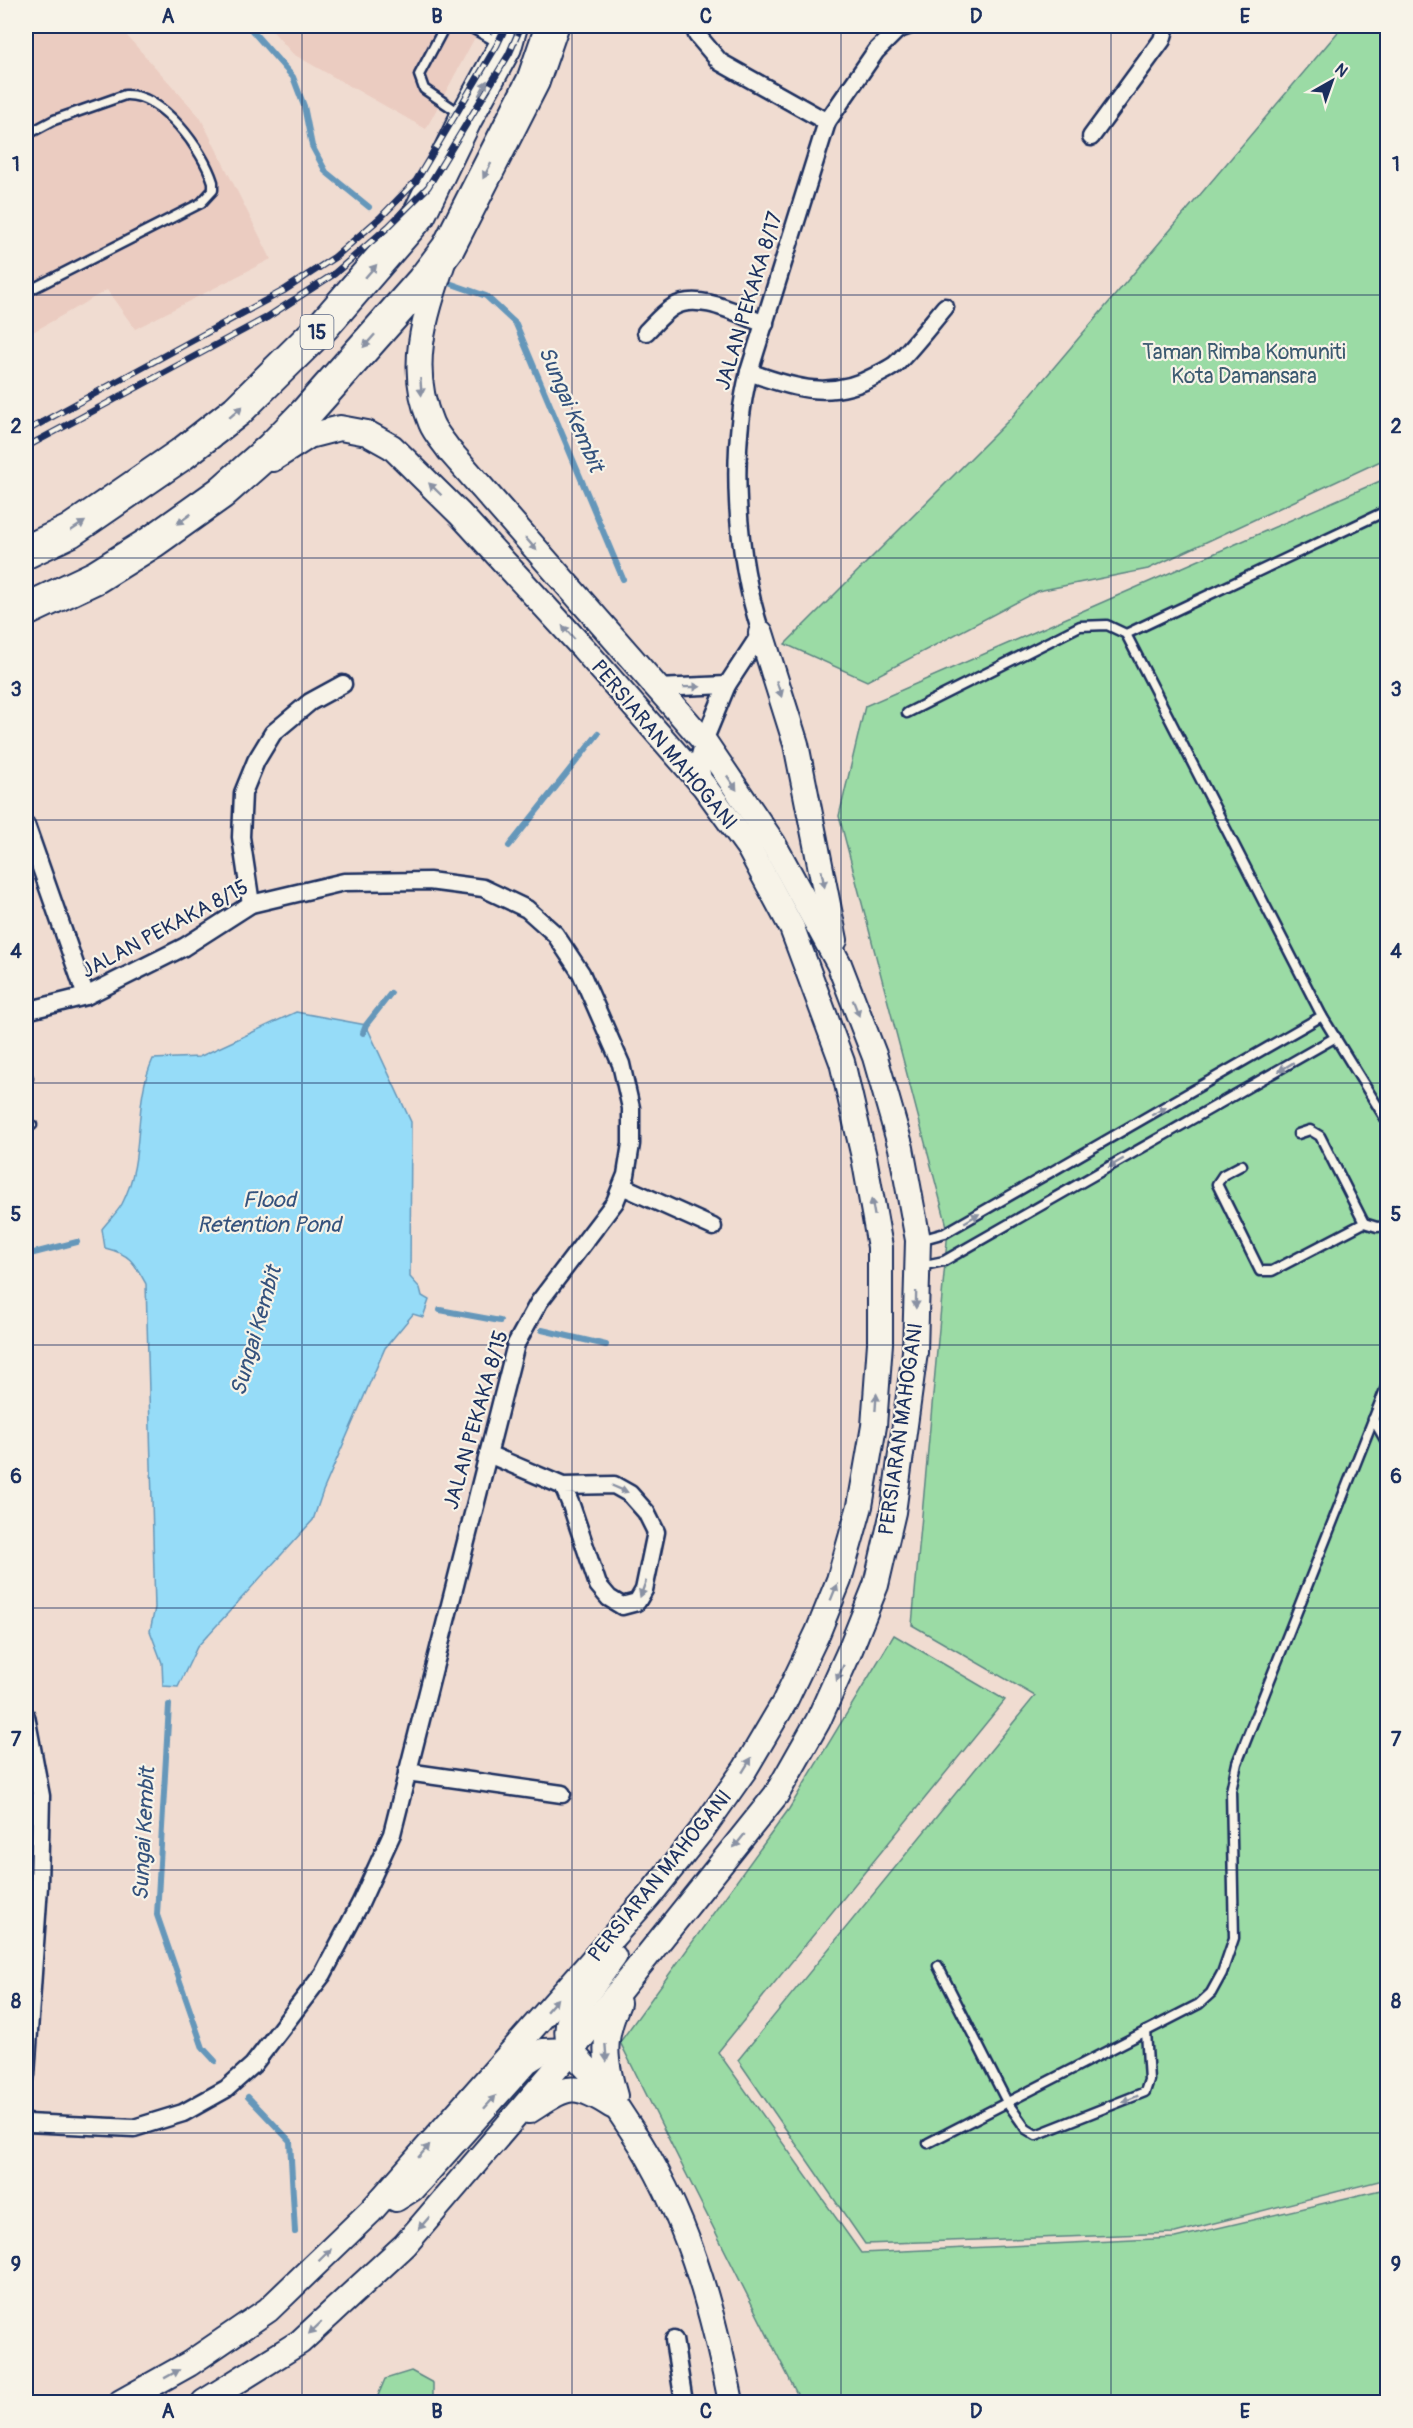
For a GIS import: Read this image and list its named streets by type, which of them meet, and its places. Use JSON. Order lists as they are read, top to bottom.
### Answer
{
  "streets": {
    "highway": ["15"],
    "main road": ["PERSIARAN MAHOGANI"],
    "street": ["JALAN PEKAKA 8/17", "JALAN PEKAKA 8/15"]
  },
  "crossings": [
    ["15", "PERSIARAN MAHOGANI"]
  ],
  "water": ["Sungai Kembit", "Flood Retention Pond"],
  "parks": ["Taman Rimba Komuniti Kota Damansara"],
  "north": "top right",
  "grid": {
    "columns": [
      "A",
      "B",
      "C",
      "D",
      "E"
    ],
    "rows": [
      "1",
      "2",
      "3",
      "4",
      "5",
      "6",
      "7",
      "8",
      "9"
    ]
  }
}
